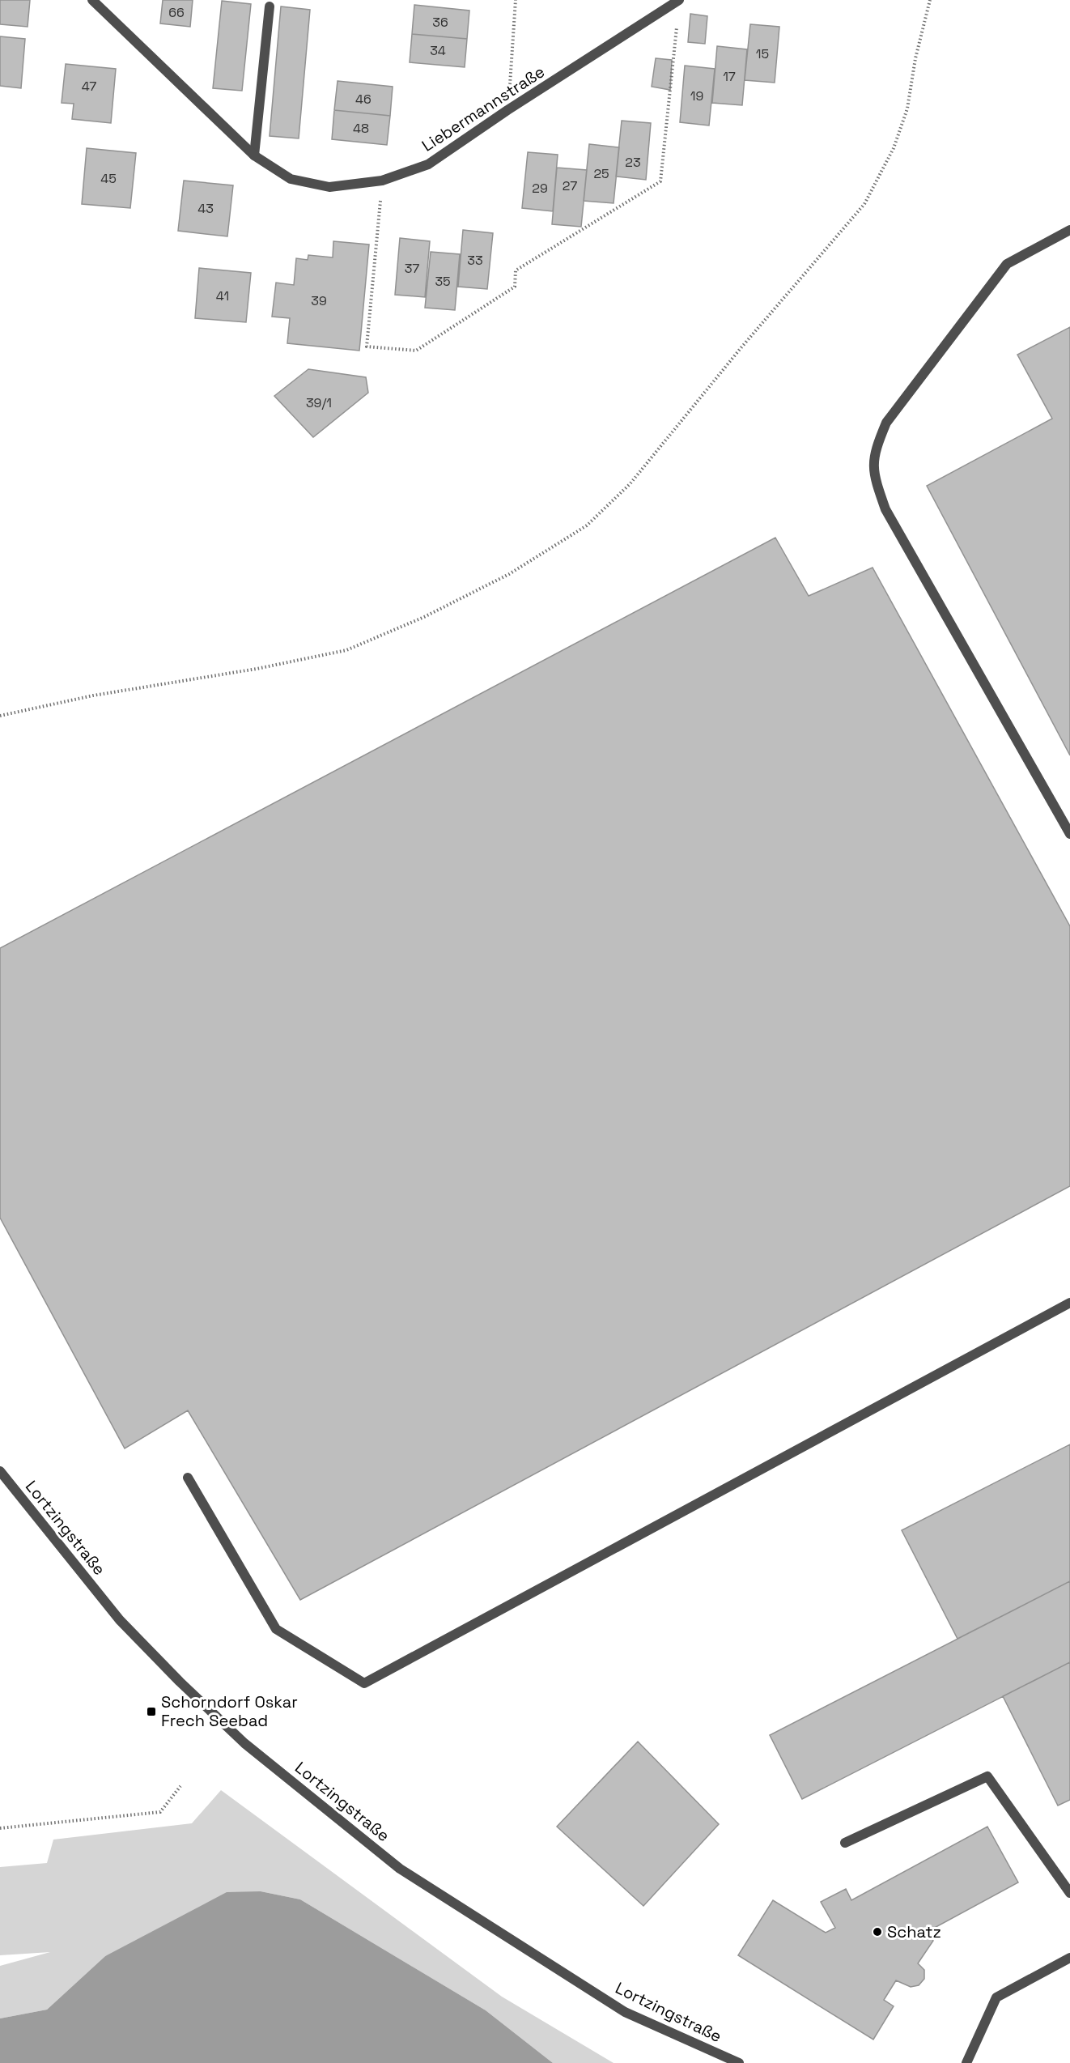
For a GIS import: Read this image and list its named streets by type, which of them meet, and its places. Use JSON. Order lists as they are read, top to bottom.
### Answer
{
  "streets": {
    "street": ["Liebermannstraße", "Lortzingstraße"]
  },
  "places": {
    "transit": ["Schorndorf Oskar Frech Seebad"],
    "other": ["Schatz"]
  },
  "house_numbers": [
    "66",
    "36",
    "34",
    "15",
    "17",
    "47",
    "19",
    "46",
    "48",
    "23",
    "25",
    "45",
    "27",
    "29",
    "43",
    "33",
    "37",
    "35",
    "41",
    "39",
    "39/1"
  ]
}
